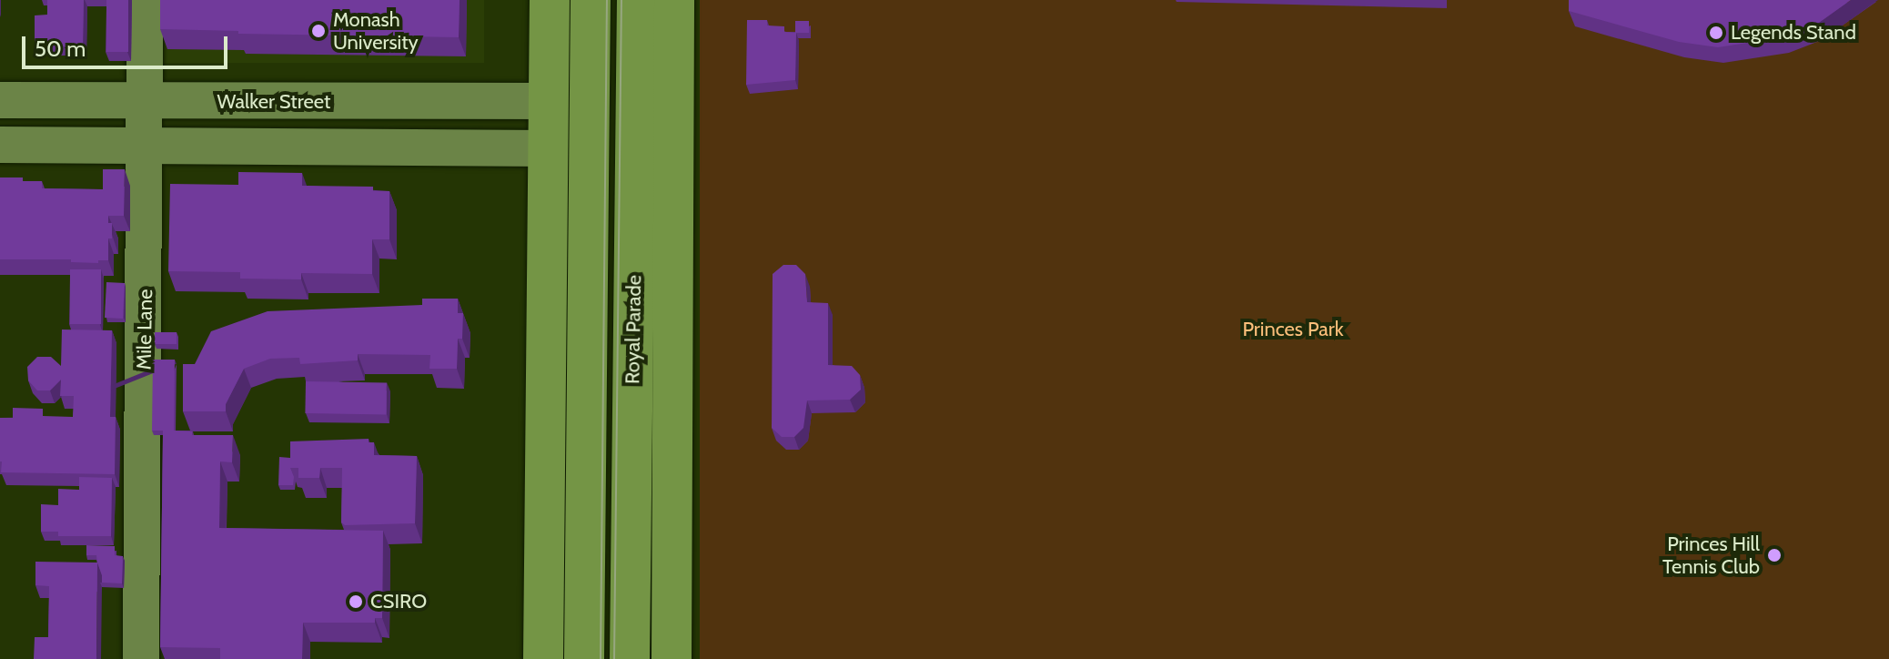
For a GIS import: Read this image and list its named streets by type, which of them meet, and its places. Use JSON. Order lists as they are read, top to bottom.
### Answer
{
  "streets": {
    "highway": ["Royal Parade"],
    "street": ["Walker Street", "Mile Lane"]
  },
  "crossings": [
    ["Walker Street", "Mile Lane"]
  ],
  "parks": ["Princes Park"],
  "places": [
    "Monash University",
    "Legends Stand",
    "Princes Hill Tennis Club",
    "CSIRO"
  ],
  "scale_bar": "50 m"
}
